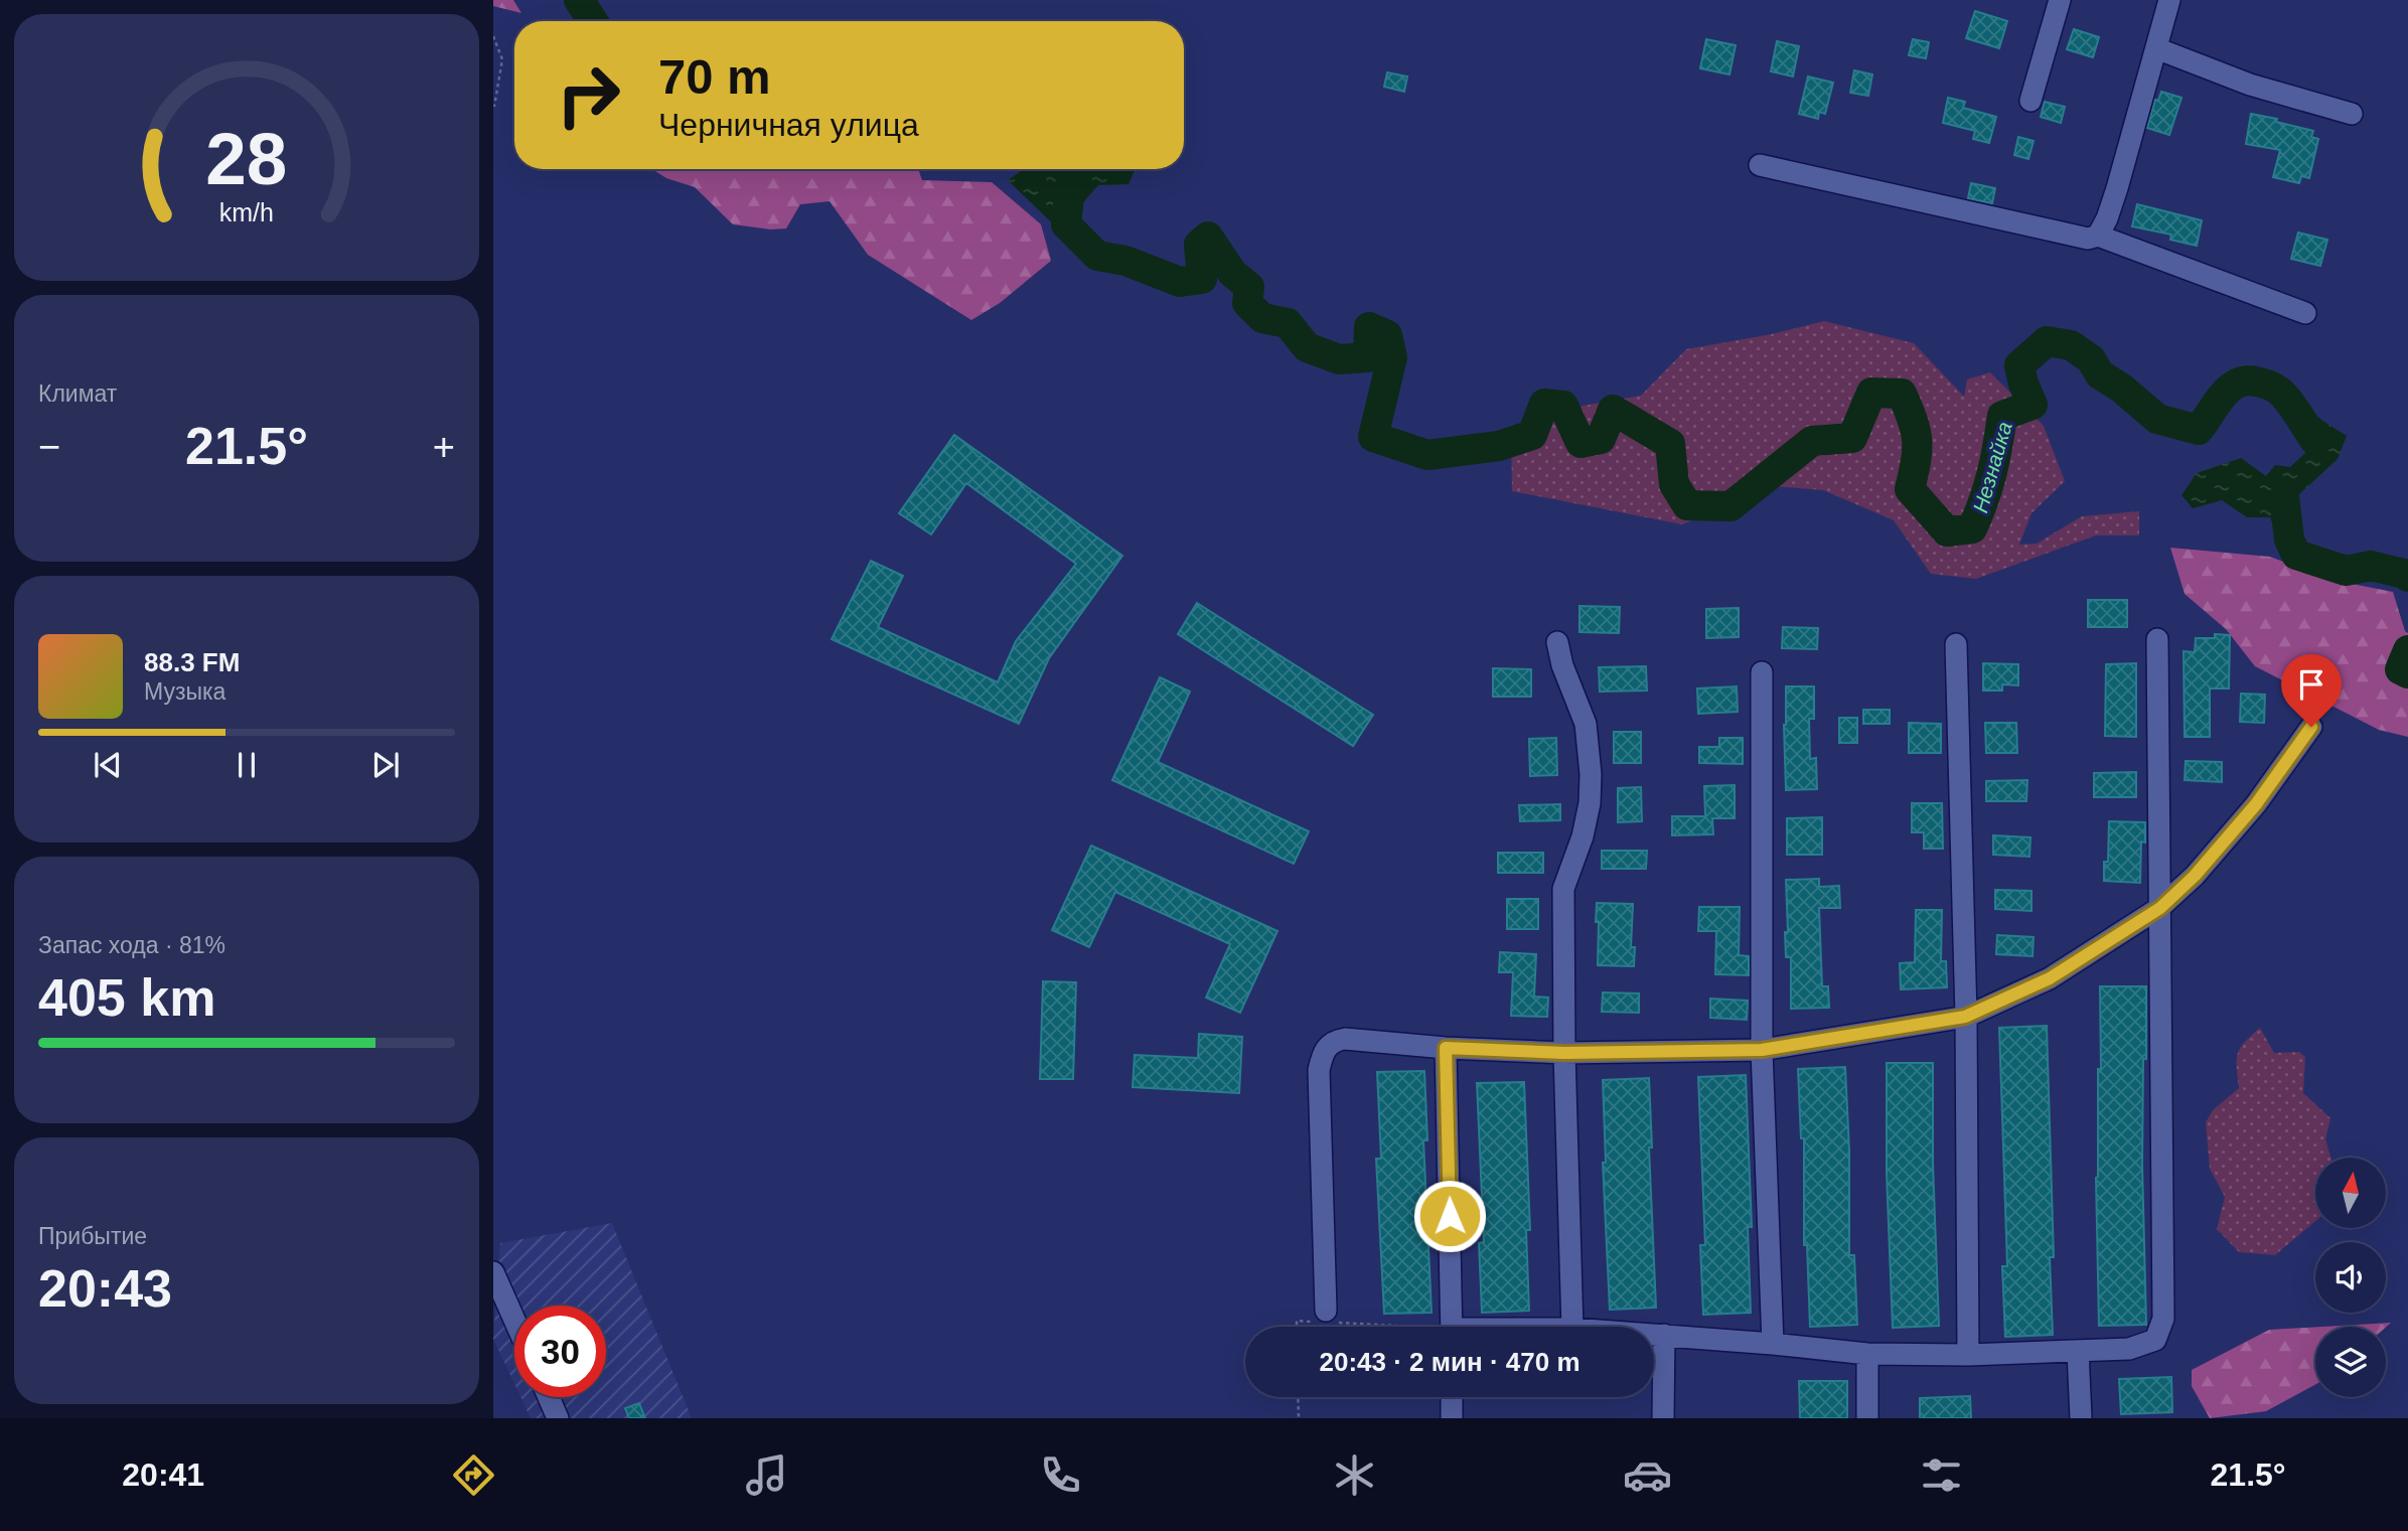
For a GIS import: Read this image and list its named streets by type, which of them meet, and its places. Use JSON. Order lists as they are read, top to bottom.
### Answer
{
  "water": ["Незнайка"],
  "north": "top",
  "page": {
    "turn": ["70 m", "Черничная улица"],
    "tile": [
      "Климат",
      ["Запас хода · 81%", "405 km"],
      ["Прибытие", "20:43"]
    ],
    "heat": ["−", "21.5°", "+"],
    "song": ["88.3 FM", "Музыка"],
    "limit": "30",
    "trip": "20:43 · 2 мин · 470 m",
    "tabs": ["20:41", "21.5°"],
    "gauge": ["28", "km/h"]
  }
}
